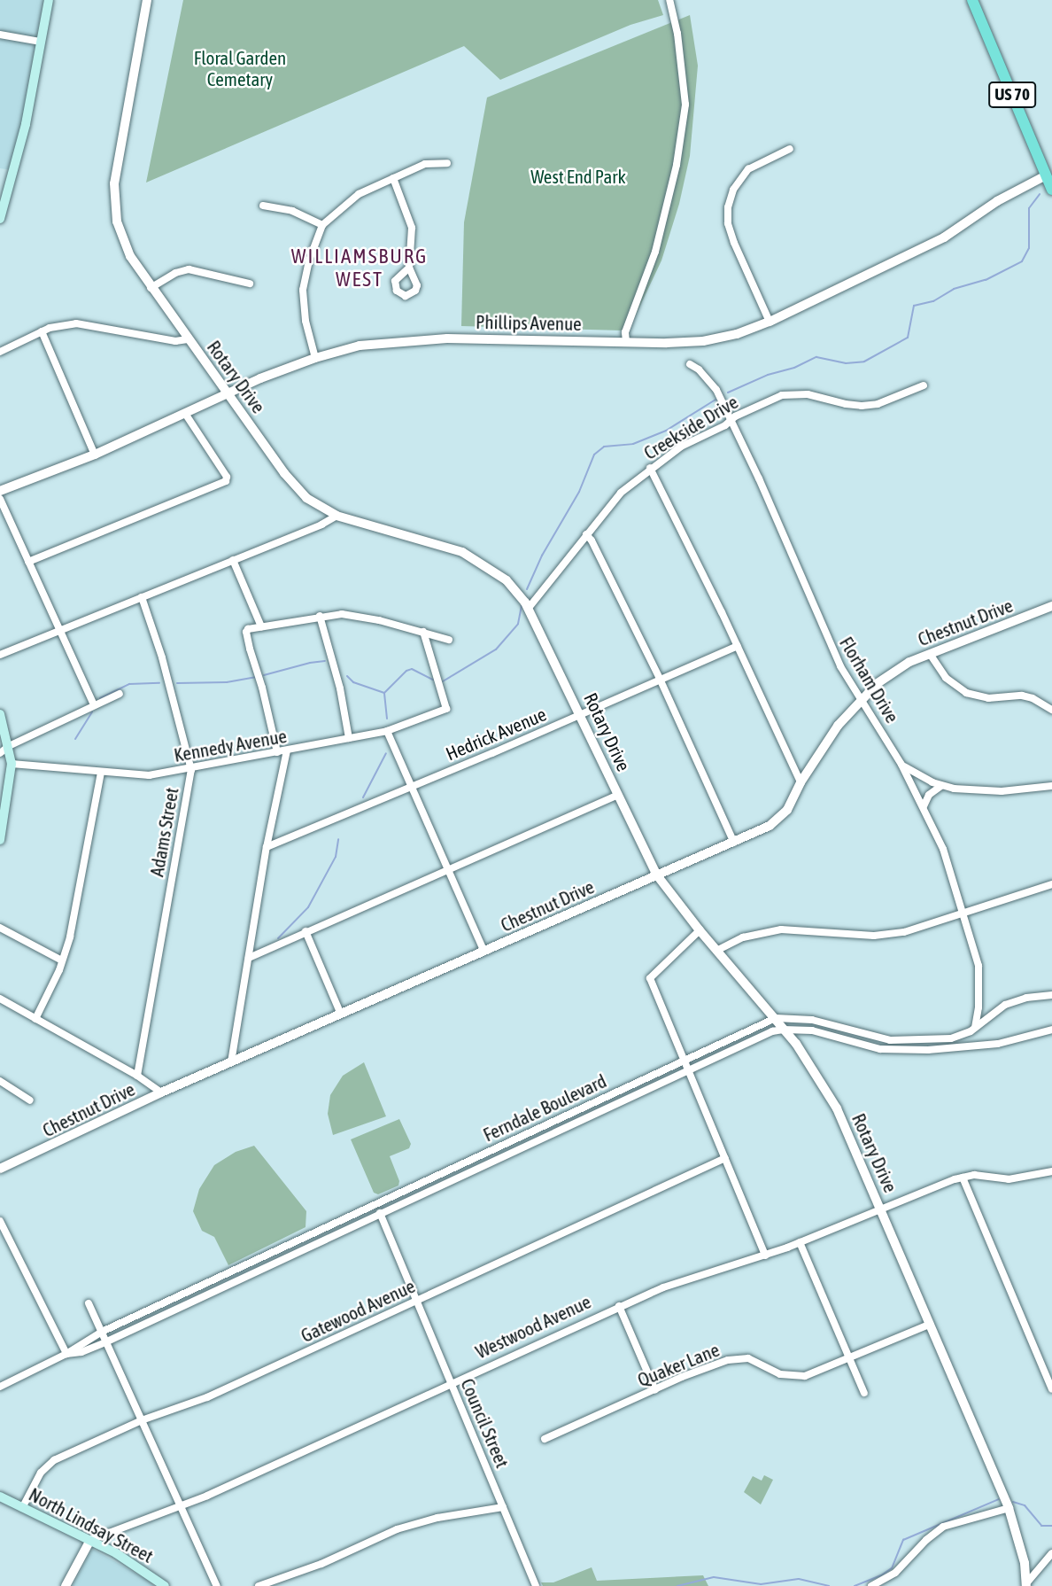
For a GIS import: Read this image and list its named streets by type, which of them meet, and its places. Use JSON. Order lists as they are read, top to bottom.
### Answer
{
  "streets": {
    "main road": ["US 70", "North Lindsay Street"],
    "street": [
      "Phillips Avenue",
      "Rotary Drive",
      "Creekside Drive",
      "Chestnut Drive",
      "Florham Drive",
      "Hedrick Avenue",
      "Kennedy Avenue",
      "Adams Street",
      "Ferndale Boulevard",
      "Gatewood Avenue",
      "Westwood Avenue",
      "Quaker Lane",
      "Council Street"
    ]
  },
  "crossings": [
    ["US 70", "Phillips Avenue"],
    ["Phillips Avenue", "Rotary Drive"],
    ["Rotary Drive", "Creekside Drive"],
    ["Rotary Drive", "Chestnut Drive"],
    ["Rotary Drive", "Hedrick Avenue"],
    ["Rotary Drive", "Ferndale Boulevard"],
    ["Rotary Drive", "Westwood Avenue"],
    ["Rotary Drive", "Quaker Lane"],
    ["Creekside Drive", "Florham Drive"],
    ["Chestnut Drive", "Florham Drive"],
    ["Florham Drive", "Ferndale Boulevard"],
    ["Kennedy Avenue", "Adams Street"],
    ["Ferndale Boulevard", "Council Street"],
    ["Gatewood Avenue", "Council Street"],
    ["Gatewood Avenue", "North Lindsay Street"],
    ["Westwood Avenue", "Council Street"],
    ["Westwood Avenue", "North Lindsay Street"]
  ],
  "districts": ["WILLIAMSBURG WEST"],
  "parks": ["Floral Garden Cemetary", "West End Park"]
}
